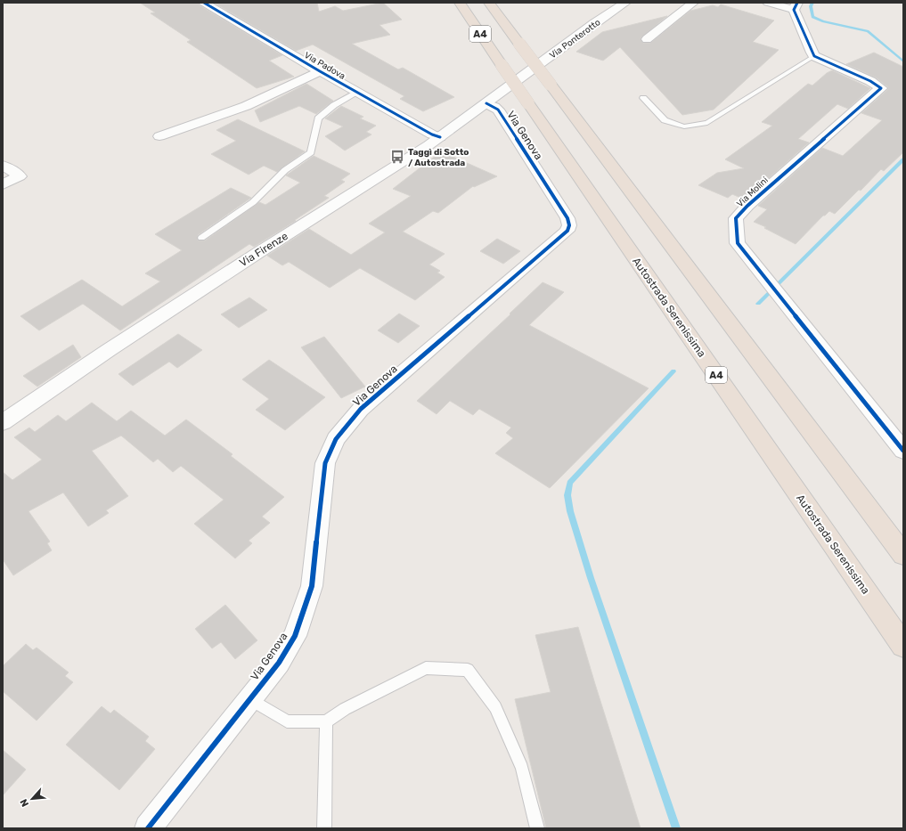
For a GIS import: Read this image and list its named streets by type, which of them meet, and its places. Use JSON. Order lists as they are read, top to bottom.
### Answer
{
  "streets": {
    "highway": ["A4", "Autostrada Serenissima"],
    "main road": ["Via Ponterotto", "Via Firenze"],
    "street": ["Via Padova", "Via Genova", "Via Molini"]
  },
  "crossings": [
    ["Via Ponterotto", "Via Firenze"],
    ["Via Padova", "Via Firenze"],
    ["Via Genova", "Via Firenze"]
  ],
  "places": {
    "bus stop": ["Taggì di Sotto / Autostrada"]
  },
  "north": "bottom left"
}
